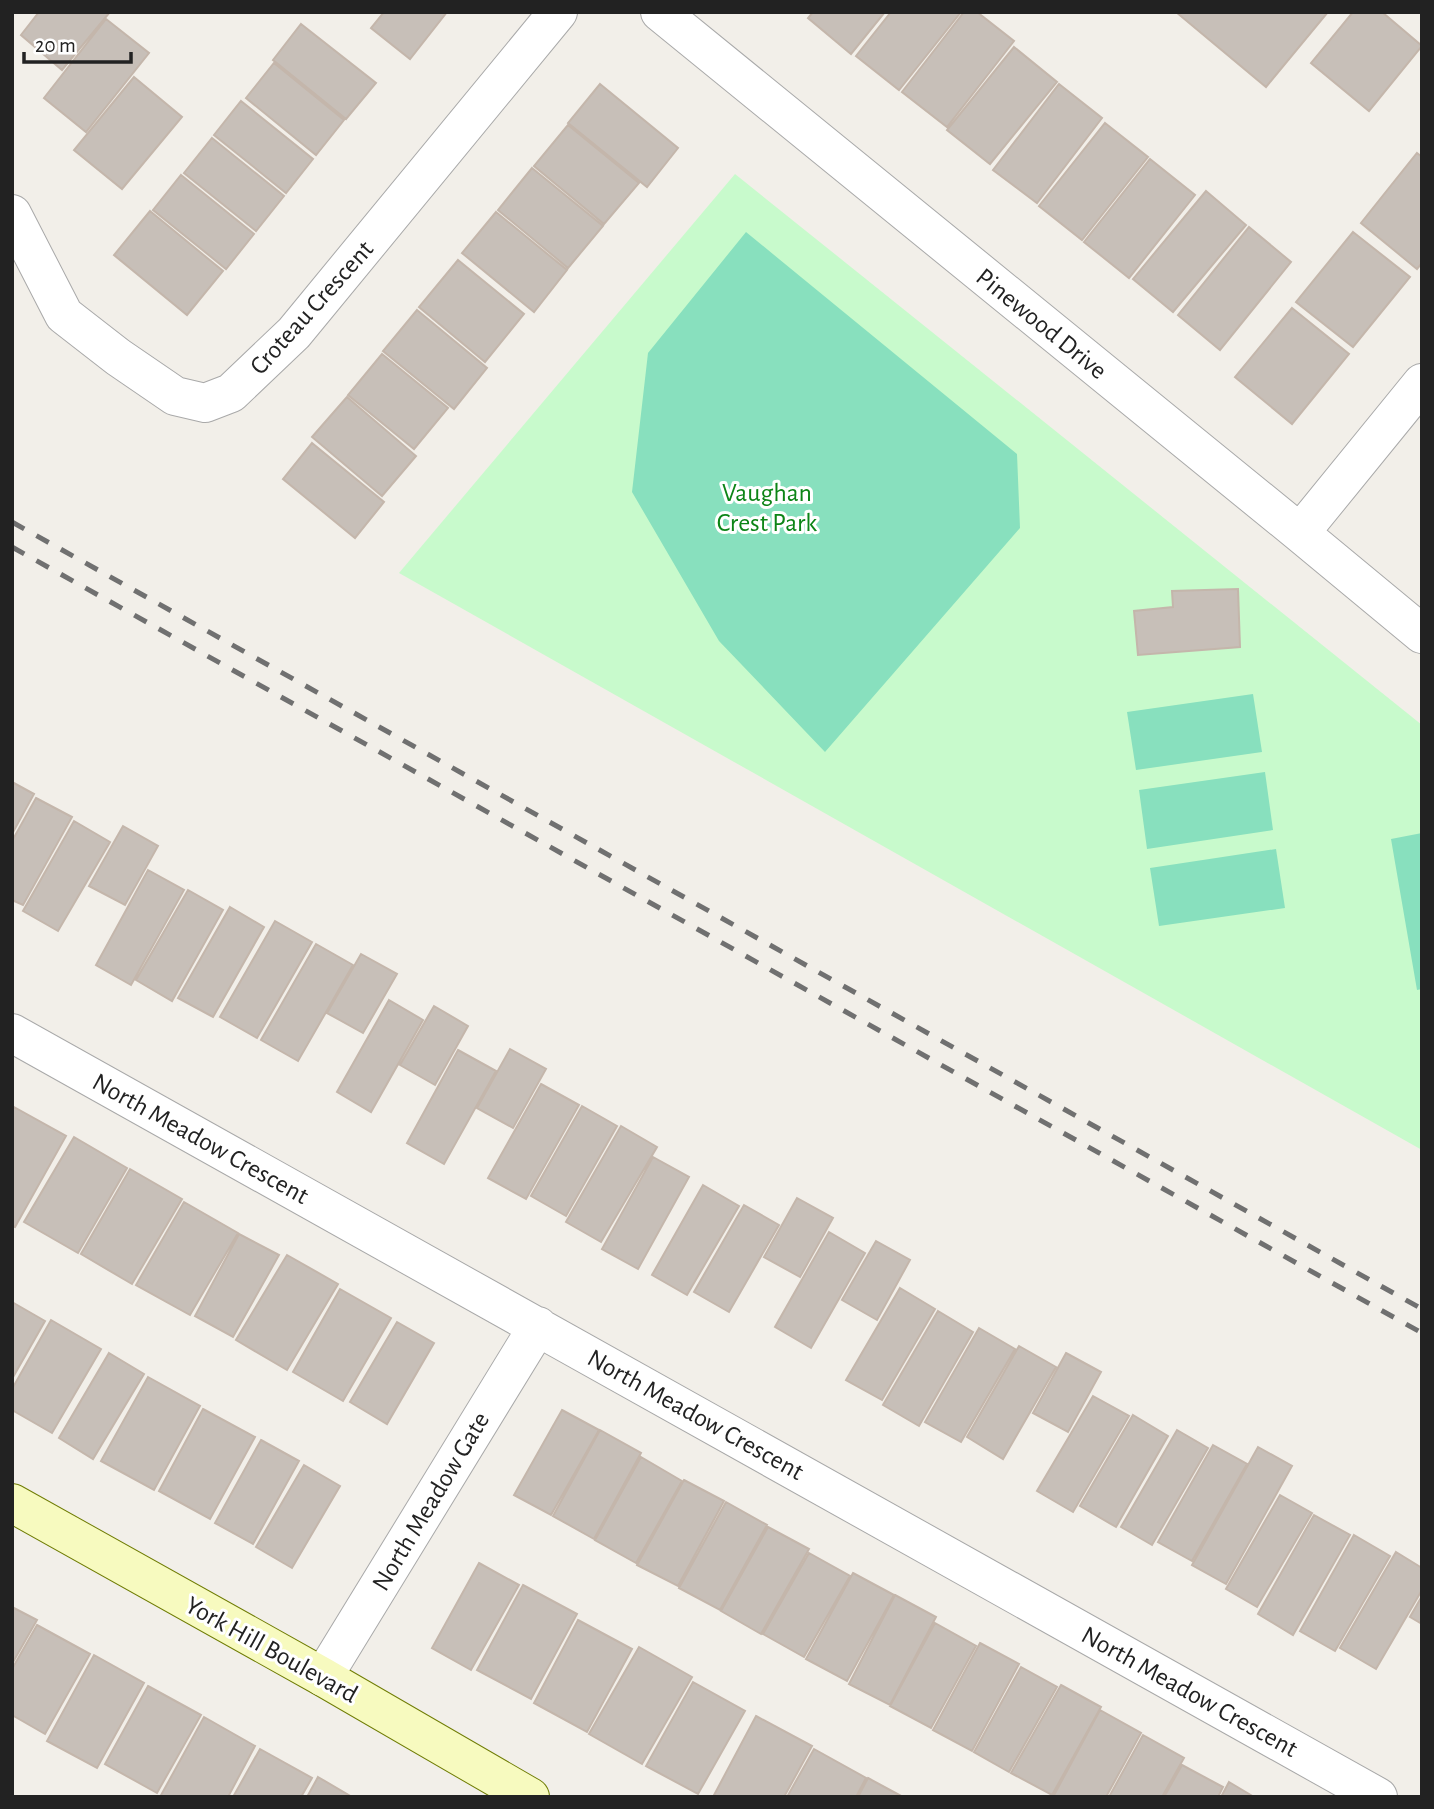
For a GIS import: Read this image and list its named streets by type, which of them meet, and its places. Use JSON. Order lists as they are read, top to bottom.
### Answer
{
  "streets": {
    "street": [
      "Croteau Crescent",
      "Pinewood Drive",
      "North Meadow Crescent",
      "North Meadow Gate",
      "York Hill Boulevard"
    ]
  },
  "crossings": [
    ["North Meadow Crescent", "North Meadow Gate"],
    ["North Meadow Gate", "York Hill Boulevard"]
  ],
  "parks": ["Vaughan Crest Park"],
  "scale_bar": "20 m"
}
